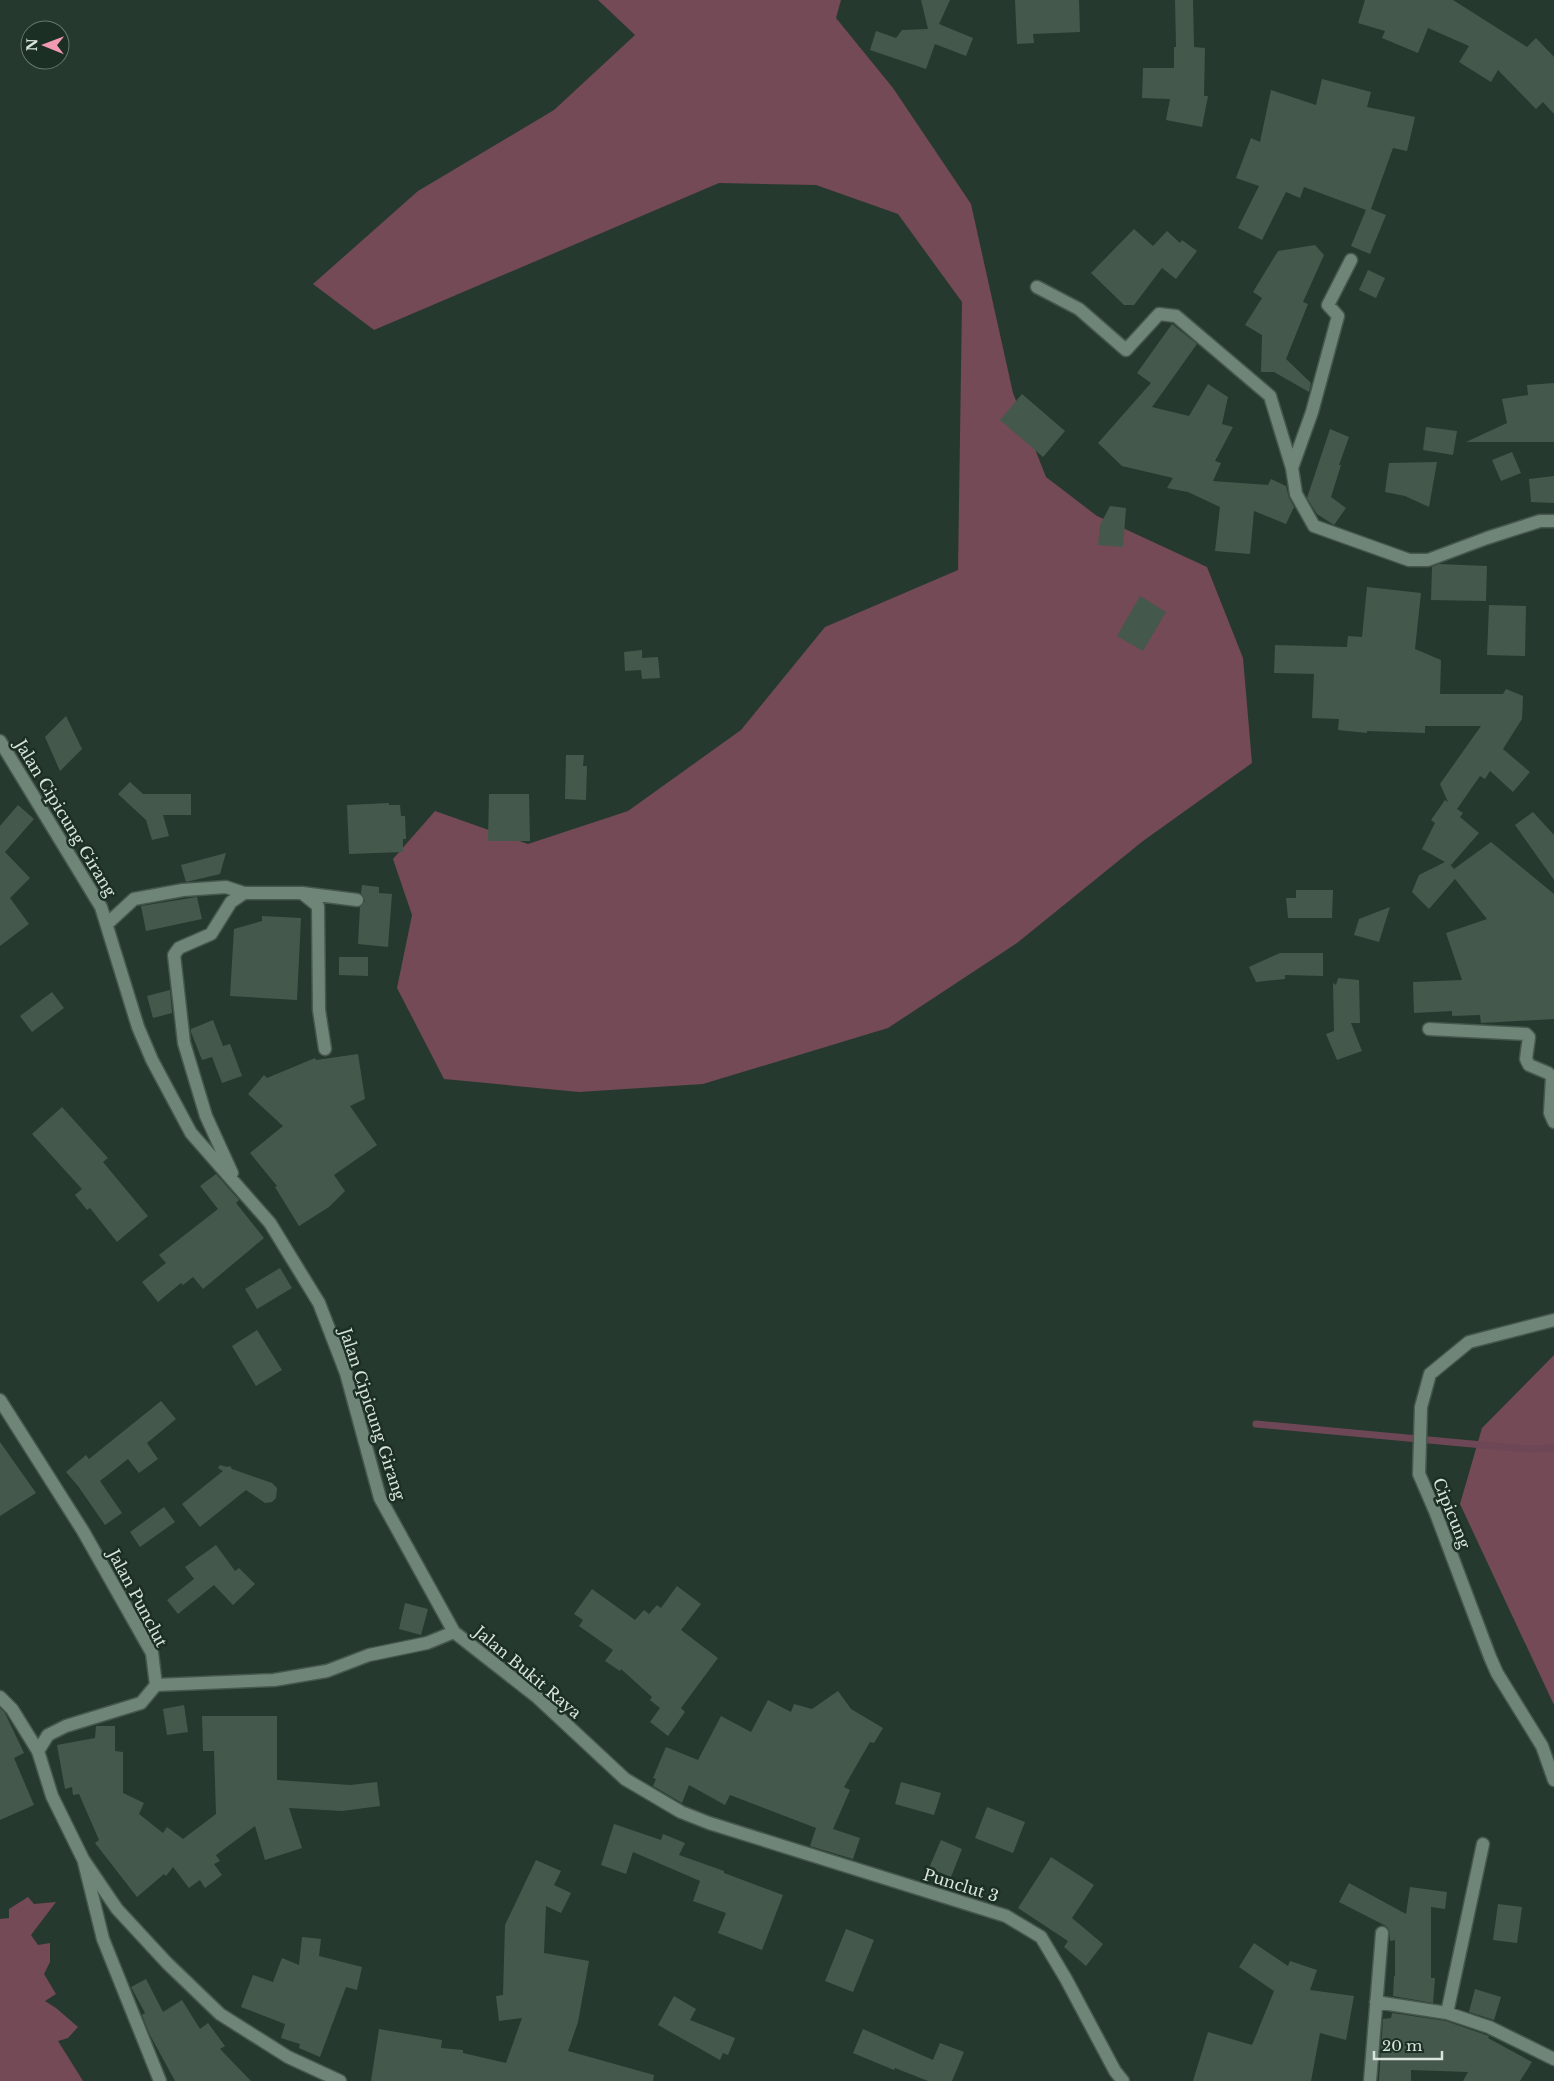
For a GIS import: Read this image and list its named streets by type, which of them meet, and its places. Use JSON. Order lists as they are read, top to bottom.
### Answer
{
  "streets": {
    "street": [
      "Jalan Cipicung Girang",
      "Cipicung",
      "Jalan Punclut",
      "Jalan Bukit Raya",
      "Punclut 3"
    ]
  },
  "crossings": [
    ["Jalan Cipicung Girang", "Jalan Bukit Raya"],
    ["Jalan Punclut", "Jalan Bukit Raya"],
    ["Jalan Bukit Raya", "Punclut 3"]
  ],
  "scale_bar": "20 m",
  "north": "left"
}
